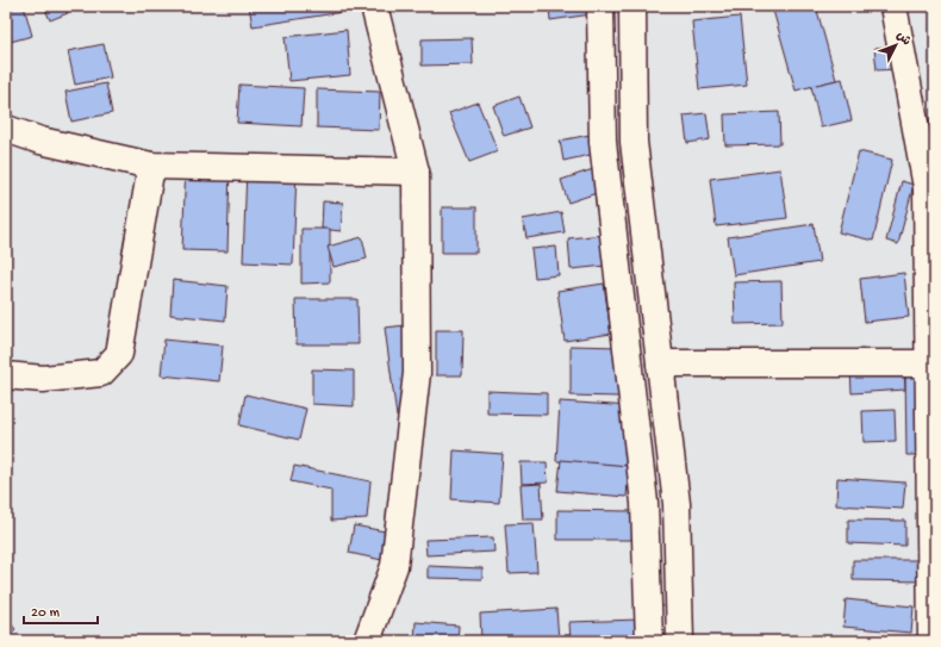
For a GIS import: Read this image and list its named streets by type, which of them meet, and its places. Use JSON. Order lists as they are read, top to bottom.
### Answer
{
  "scale_bar": "20 m",
  "north": "top right"
}
